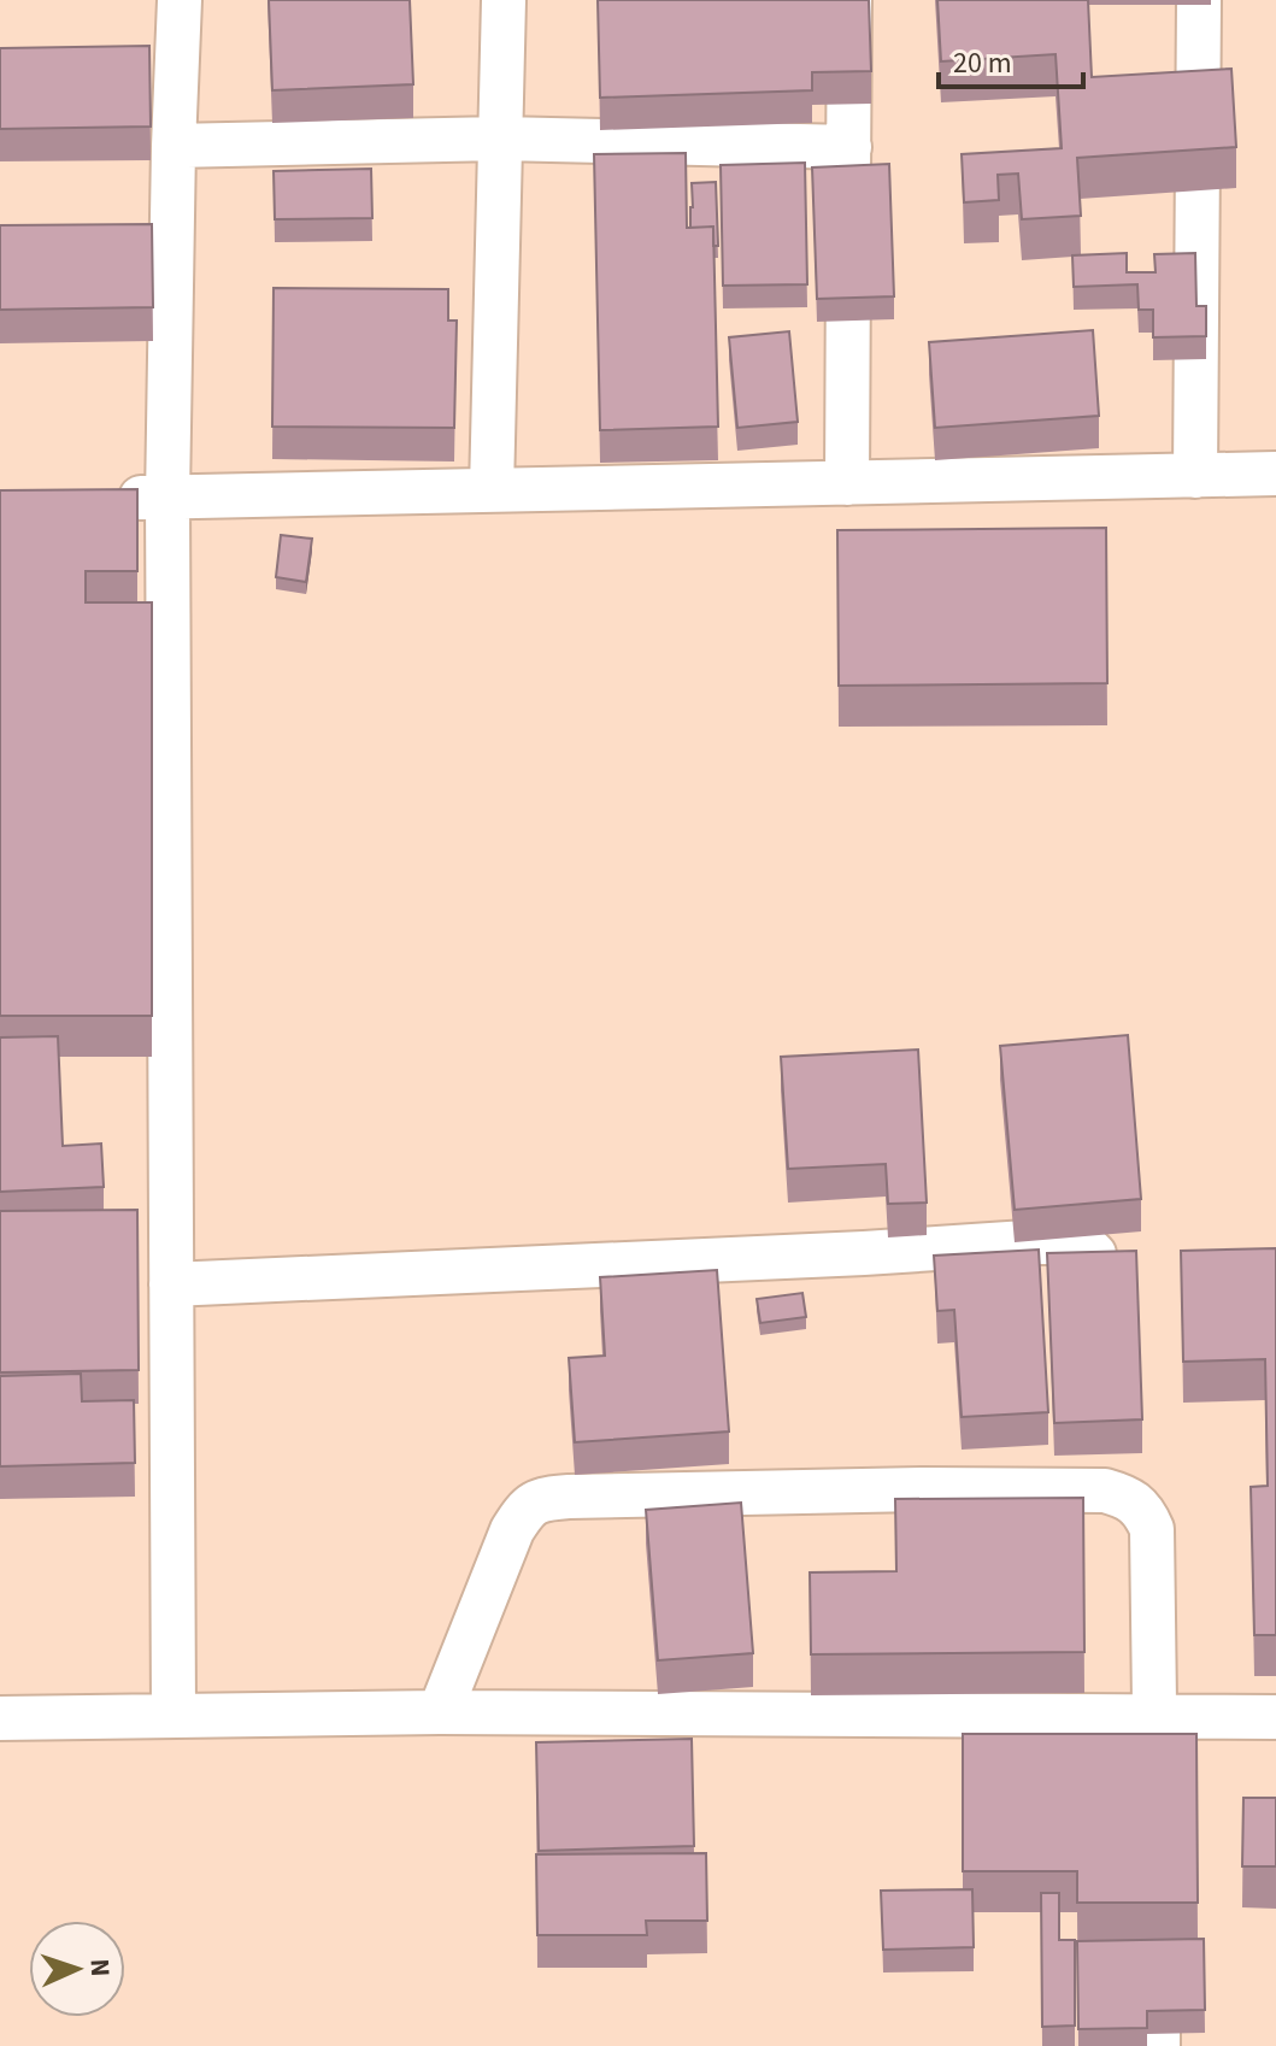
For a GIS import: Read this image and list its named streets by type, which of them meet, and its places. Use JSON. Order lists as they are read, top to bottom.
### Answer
{
  "scale_bar": "20 m",
  "north": "right"
}
